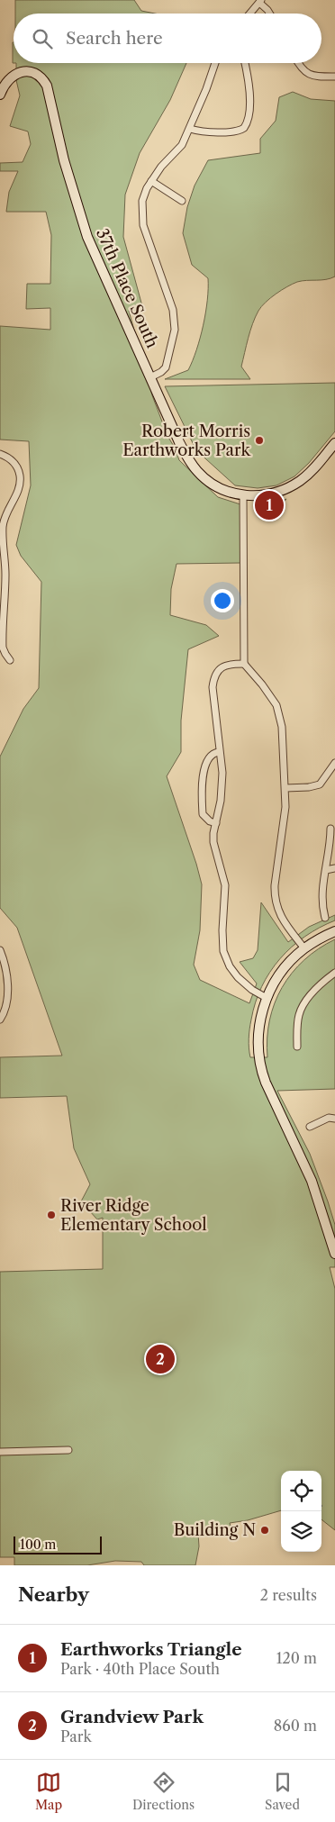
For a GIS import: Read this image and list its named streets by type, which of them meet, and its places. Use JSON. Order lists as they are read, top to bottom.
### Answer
{
  "streets": {
    "street": ["37th Place South"]
  },
  "places": ["Robert Morris Earthworks Park", "River Ridge Elementary School", "Building N"],
  "scale_bar": "100 m",
  "page": {
    "search": "Search here",
    "pins": ["1", "2"],
    "scale": "100 m",
    "heading": ["Nearby", "2 results"],
    "list": [
      {
        "mark": "1",
        "name": "Earthworks Triangle",
        "note": "Park · 40th Place South",
        "value": "120 m"
      },
      {
        "mark": "2",
        "name": "Grandview Park",
        "note": "Park",
        "value": "860 m"
      }
    ],
    "nav": ["Map", "Directions", "Saved"]
  }
}
